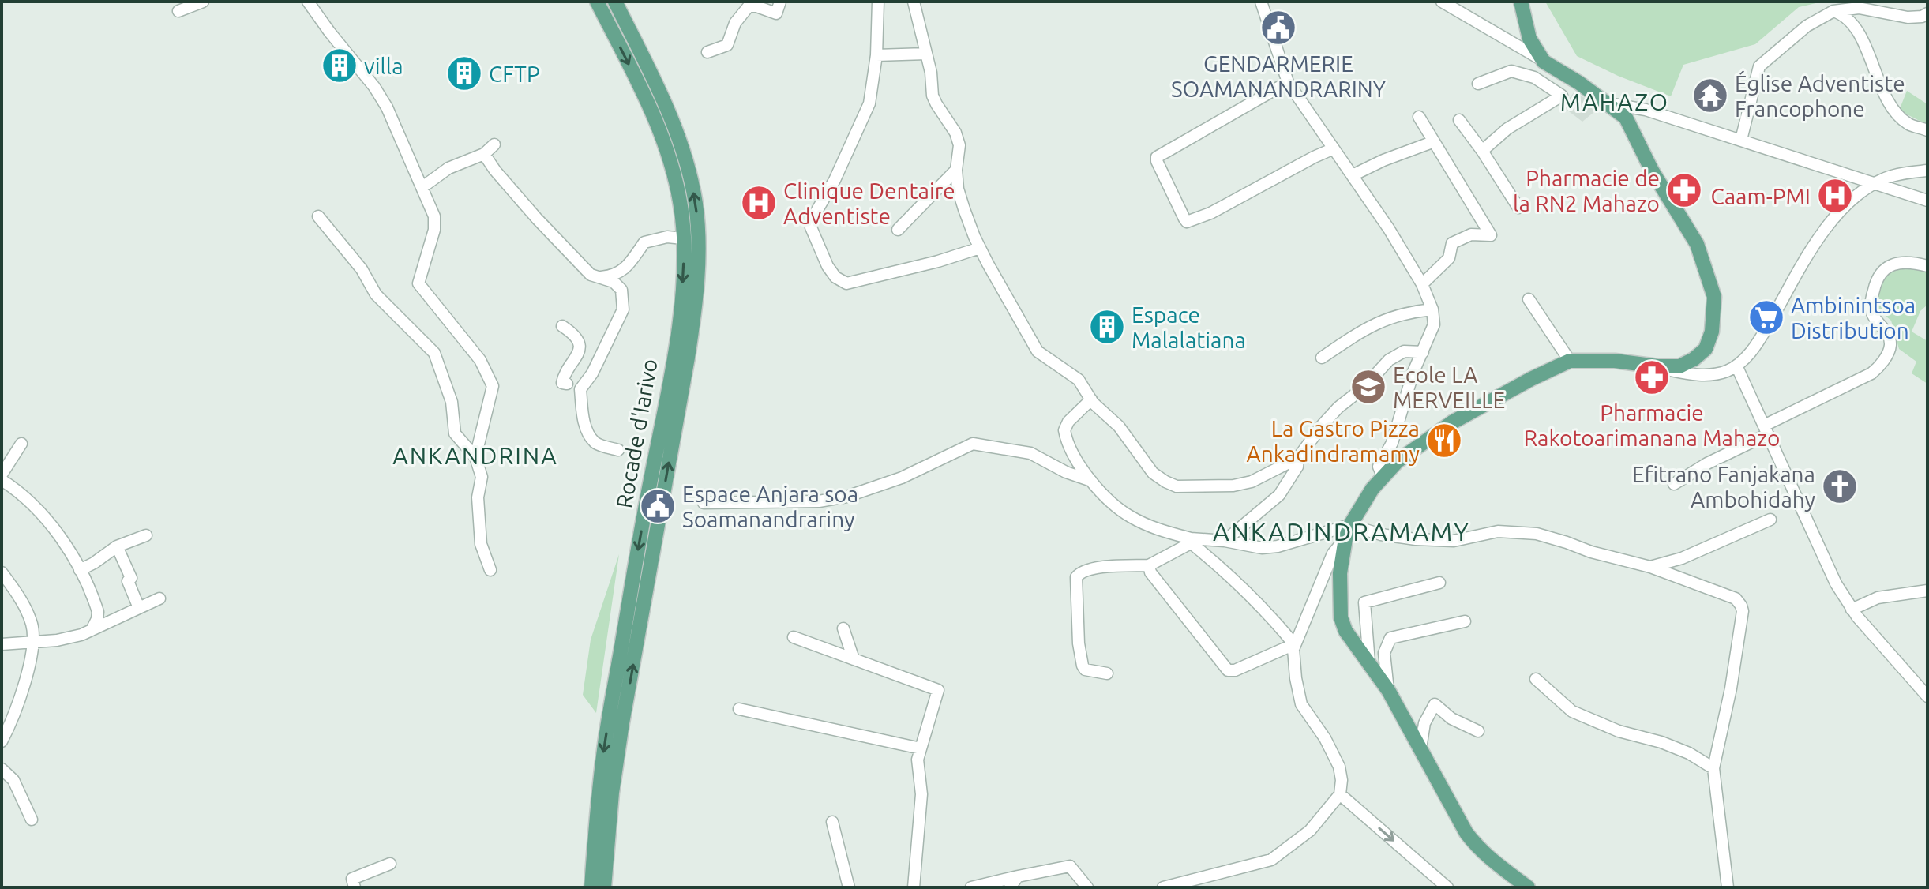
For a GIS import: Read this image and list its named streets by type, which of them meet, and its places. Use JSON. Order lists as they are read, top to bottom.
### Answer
{
  "streets": {
    "main road": ["Rocade d'Iarivo"]
  },
  "districts": ["MAHAZO", "ANKANDRINA", "ANKADINDRAMAMY"],
  "places": {
    "public building": ["GENDARMERIE SOAMANANDRARINY", "Espace Anjara soa Soamanandrariny"],
    "building": ["villa", "CFTP", "Espace Malalatiana"],
    "temple": ["Église Adventiste Francophone"],
    "pharmacy": ["Pharmacie de la RN2 Mahazo", "Pharmacie Rakotoarimanana Mahazo"],
    "hospital": ["Caam-PMI", "Clinique Dentaire Adventiste"],
    "supermarket": ["Ambinintsoa Distribution"],
    "school or university": ["Ecole LA MERVEILLE"],
    "restaurant": ["La Gastro Pizza Ankadindramamy"],
    "church": ["Efitrano Fanjakana Ambohidahy"]
  }
}
